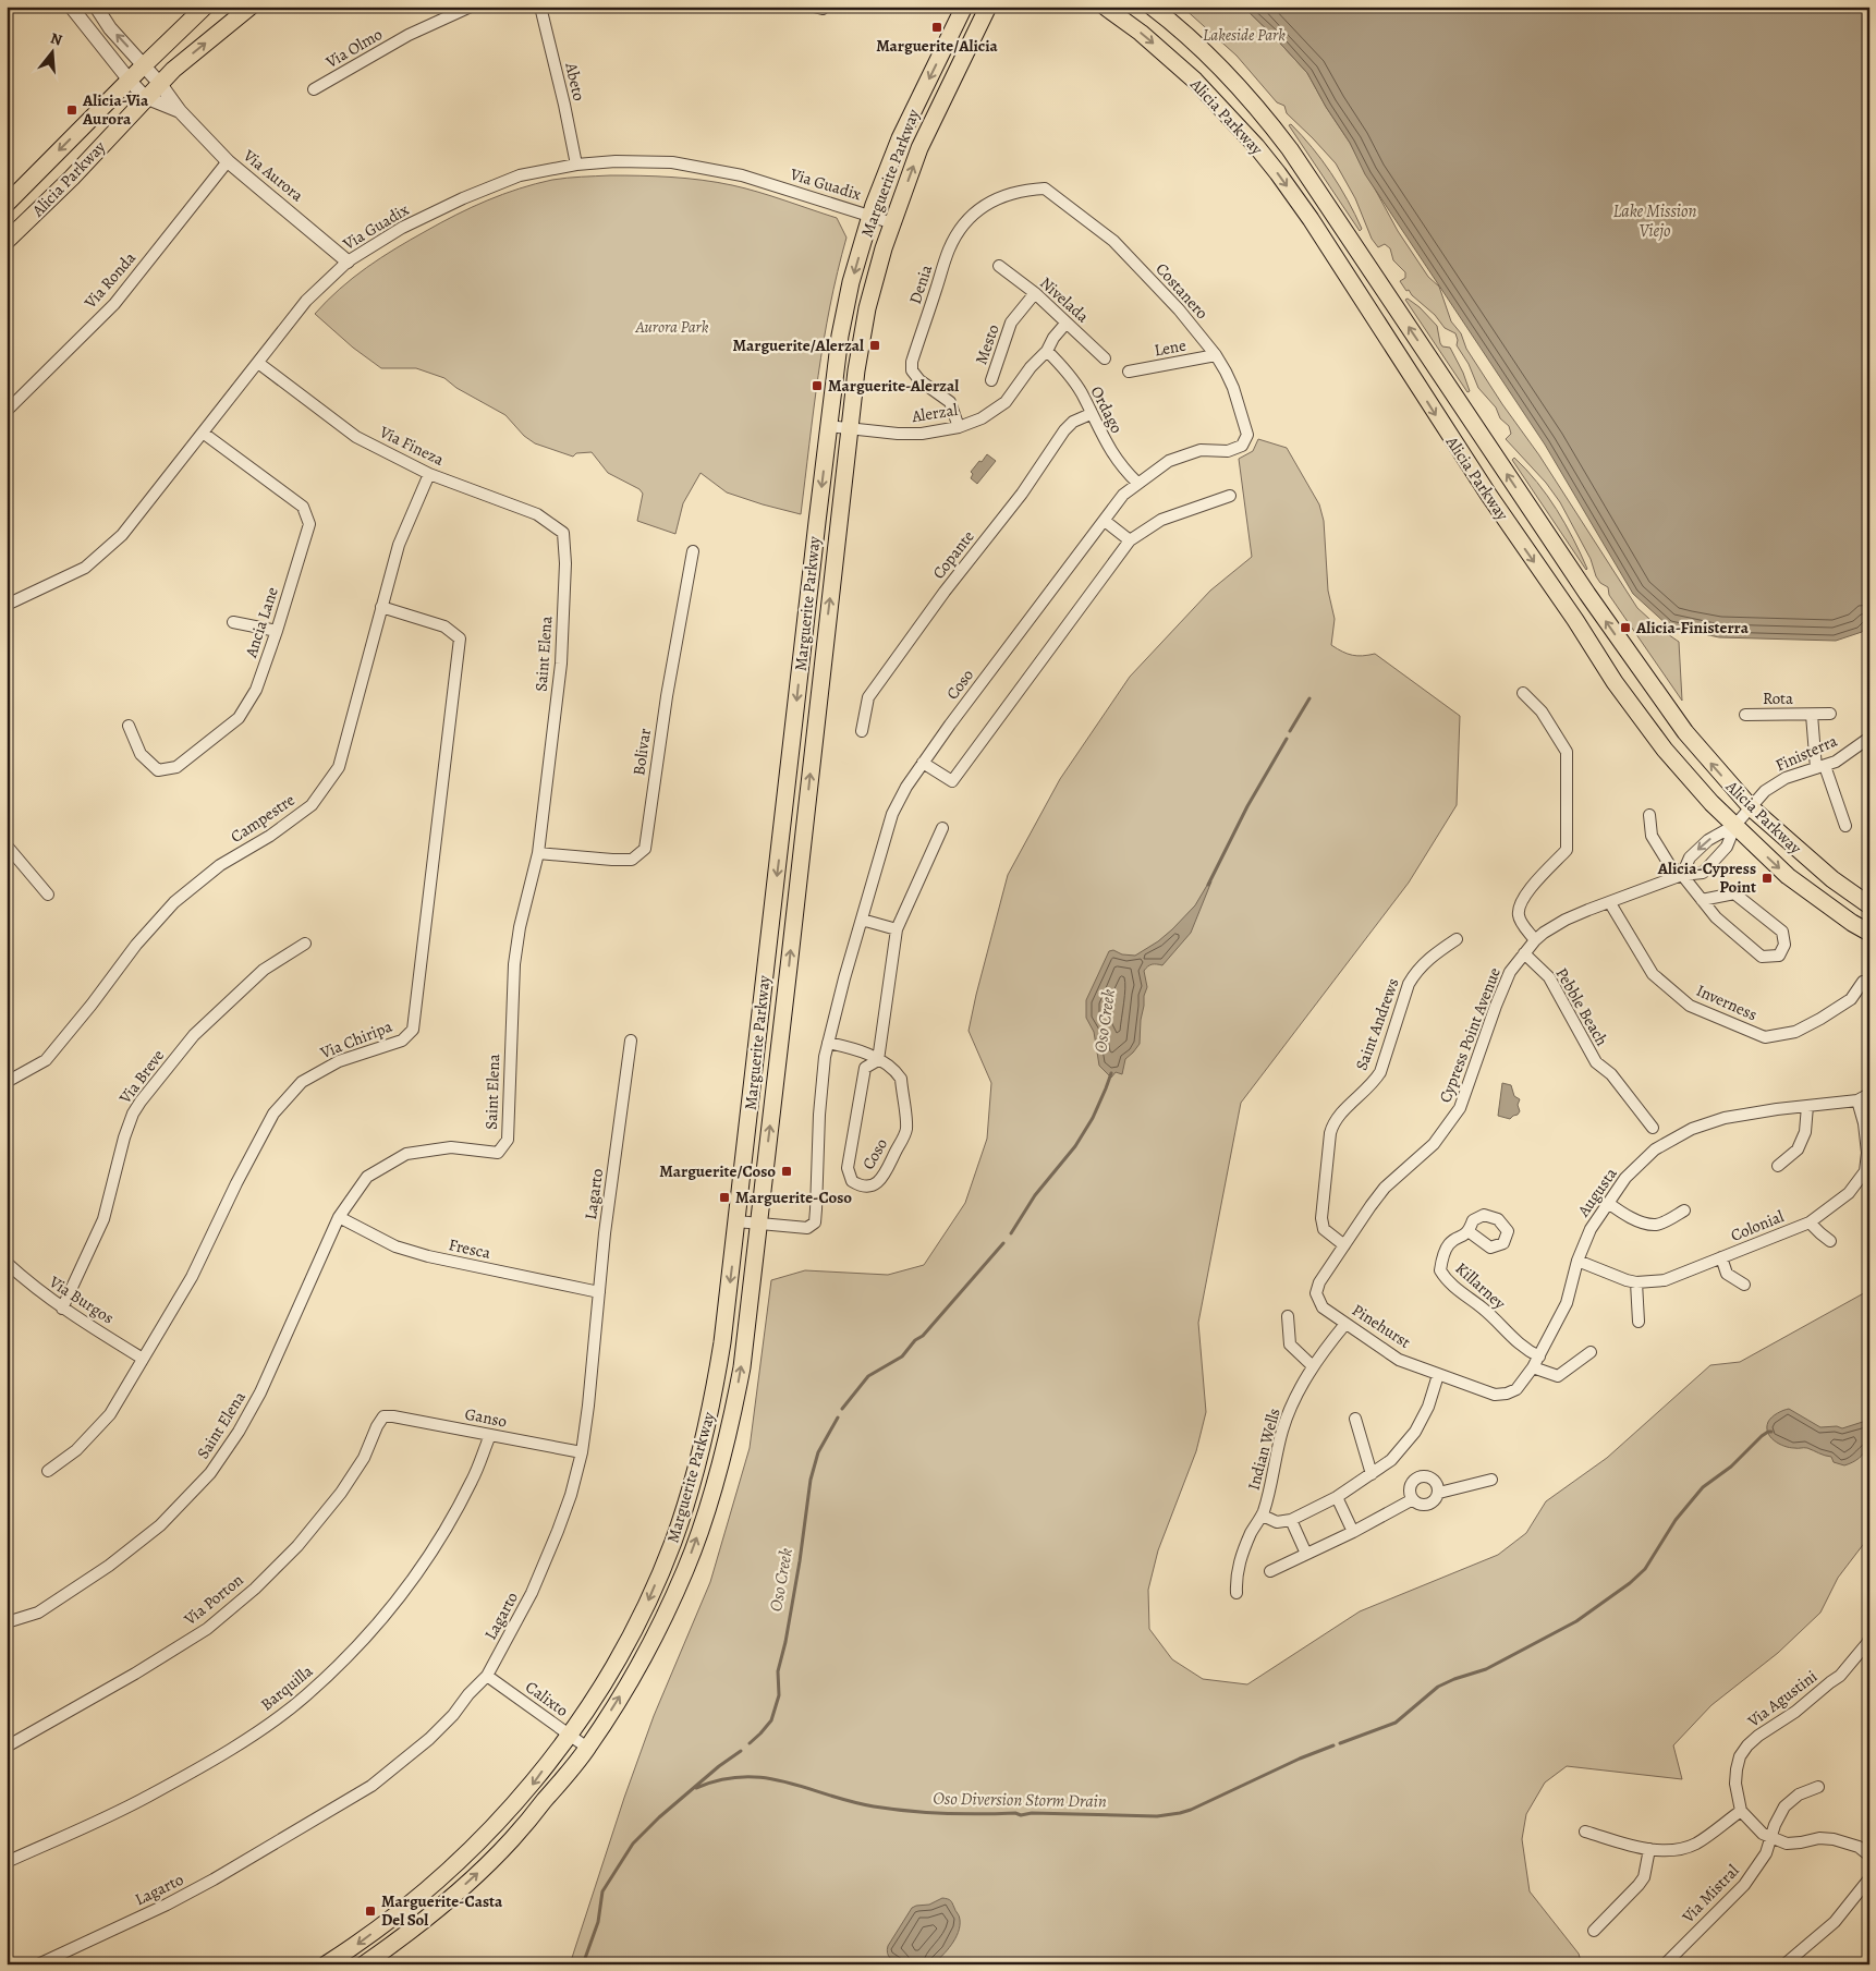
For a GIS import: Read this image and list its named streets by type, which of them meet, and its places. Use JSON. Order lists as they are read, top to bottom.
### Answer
{
  "streets": {
    "main road": ["Alicia Parkway", "Marguerite Parkway"],
    "street": [
      "Via Olmo",
      "Abeto",
      "Via Aurora",
      "Via Guadix",
      "Via Ronda",
      "Denia",
      "Costanero",
      "Nivelada",
      "Mesto",
      "Lene",
      "Ordago",
      "Alerzal",
      "Via Fineza",
      "Copante",
      "Ancia Lane",
      "Saint Elena",
      "Coso",
      "Rota",
      "Bolivar",
      "Finisterra",
      "Campestre",
      "Inverness",
      "Pebble Beach",
      "Saint Andrews",
      "Cypress Point Avenue",
      "Via Chiripa",
      "Via Breve",
      "Augusta",
      "Lagarto",
      "Colonial",
      "Fresca",
      "Killarney",
      "Via Burgos",
      "Pinehurst",
      "Ganso",
      "Indian Wells",
      "Via Porton",
      "Barquilla",
      "Calixto",
      "Via Agustini",
      "Via Mistral"
    ]
  },
  "crossings": [
    ["Abeto", "Via Guadix"],
    ["Alicia Parkway", "Via Aurora"],
    ["Alicia Parkway", "Finisterra"],
    ["Alicia Parkway", "Cypress Point Avenue"],
    ["Marguerite Parkway", "Via Guadix"],
    ["Marguerite Parkway", "Alerzal"],
    ["Marguerite Parkway", "Coso"],
    ["Marguerite Parkway", "Calixto"],
    ["Via Aurora", "Via Guadix"],
    ["Via Aurora", "Via Ronda"],
    ["Via Guadix", "Via Fineza"],
    ["Via Guadix", "Ancia Lane"],
    ["Denia", "Costanero"],
    ["Denia", "Alerzal"],
    ["Costanero", "Lene"],
    ["Costanero", "Coso"],
    ["Nivelada", "Mesto"],
    ["Nivelada", "Alerzal"],
    ["Ordago", "Alerzal"],
    ["Ordago", "Copante"],
    ["Ordago", "Coso"],
    ["Via Fineza", "Saint Elena"],
    ["Via Fineza", "Campestre"],
    ["Saint Elena", "Bolivar"],
    ["Saint Elena", "Fresca"],
    ["Rota", "Finisterra"],
    ["Finisterra", "Cypress Point Avenue"],
    ["Campestre", "Via Chiripa"],
    ["Inverness", "Cypress Point Avenue"],
    ["Pebble Beach", "Cypress Point Avenue"],
    ["Saint Andrews", "Cypress Point Avenue"],
    ["Cypress Point Avenue", "Pinehurst"],
    ["Via Chiripa", "Via Burgos"],
    ["Via Breve", "Via Burgos"],
    ["Augusta", "Colonial"],
    ["Augusta", "Killarney"],
    ["Augusta", "Pinehurst"],
    ["Lagarto", "Fresca"],
    ["Lagarto", "Ganso"],
    ["Lagarto", "Calixto"],
    ["Pinehurst", "Indian Wells"],
    ["Ganso", "Via Porton"],
    ["Ganso", "Barquilla"]
  ],
  "water": ["Lake Mission Viejo", "Oso Creek", "Oso Diversion Storm Drain"],
  "parks": ["Lakeside Park", "Aurora Park"],
  "places": {
    "transit": [
      "Marguerite/Alicia",
      "Alicia-Via Aurora",
      "Marguerite/Alerzal",
      "Marguerite-Alerzal",
      "Alicia-Finisterra",
      "Alicia-Cypress Point",
      "Marguerite/Coso",
      "Marguerite-Coso",
      "Marguerite-Casta Del Sol"
    ]
  },
  "north": "top"
}
